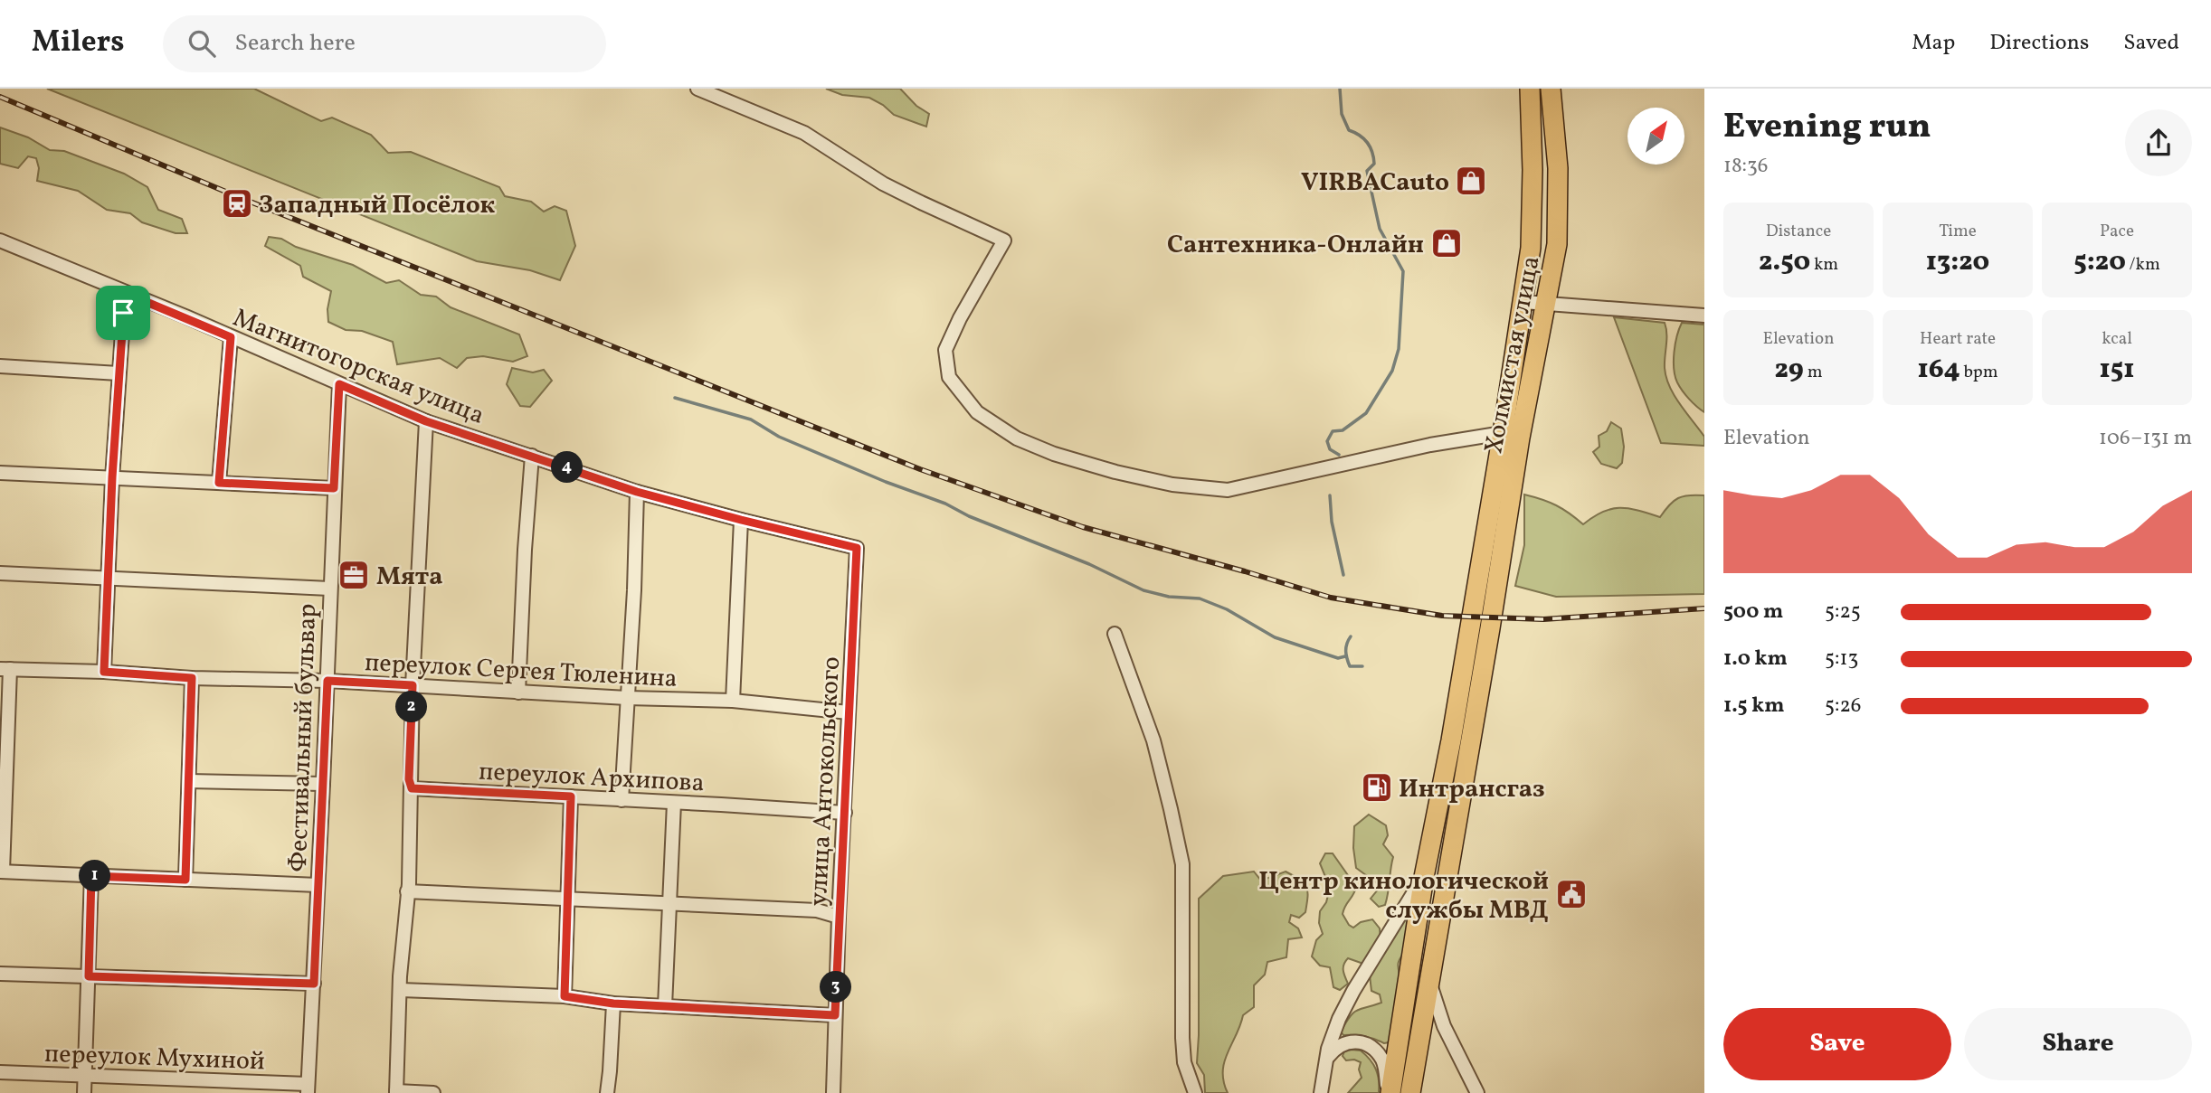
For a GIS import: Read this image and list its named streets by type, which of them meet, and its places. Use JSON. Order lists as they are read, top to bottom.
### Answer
{
  "streets": {
    "highway": ["Холмистая улица"],
    "street": [
      "Магнитогорская улица",
      "переулок Сергея Тюленина",
      "Фестивальный бульвар",
      "переулок Архипова",
      "улица Антокольского",
      "переулок Мухиной"
    ]
  },
  "crossings": [
    ["Магнитогорская улица", "Фестивальный бульвар"],
    ["Магнитогорская улица", "улица Антокольского"],
    ["переулок Сергея Тюленина", "Фестивальный бульвар"],
    ["переулок Сергея Тюленина", "улица Антокольского"],
    ["Фестивальный бульвар", "переулок Мухиной"],
    ["переулок Архипова", "улица Антокольского"]
  ],
  "places": {
    "shop": ["VIRBACauto", "Сантехника-Онлайн"],
    "station": ["Западный Посёлок"],
    "office": ["Мята"],
    "fuel station": ["Интрансгаз"],
    "public building": ["Центр кинологической службы МВД"]
  },
  "north": "top right",
  "page": {
    "header": "Milers",
    "search": "Search here",
    "nav": ["Map", "Directions", "Saved"],
    "heading": ["Evening run", "18:36"],
    "stats": [
      ["Distance", "2.50 km"],
      ["Time", "13:20"],
      ["Pace", "5:20 /km"],
      ["Elevation", "29 m"],
      ["Heart rate", "164 bpm"],
      ["kcal", "151"]
    ],
    "chart": ["Elevation", "106–131 m"],
    "pins": [
      "4",
      "2",
      "1",
      "3"
    ],
    "list": [
      {
        "name": "500 m",
        "note": "5:25"
      },
      {
        "name": "1.0 km",
        "note": "5:13"
      },
      {
        "name": "1.5 km",
        "note": "5:26"
      }
    ],
    "buttons": ["Save", "Share"]
  }
}
